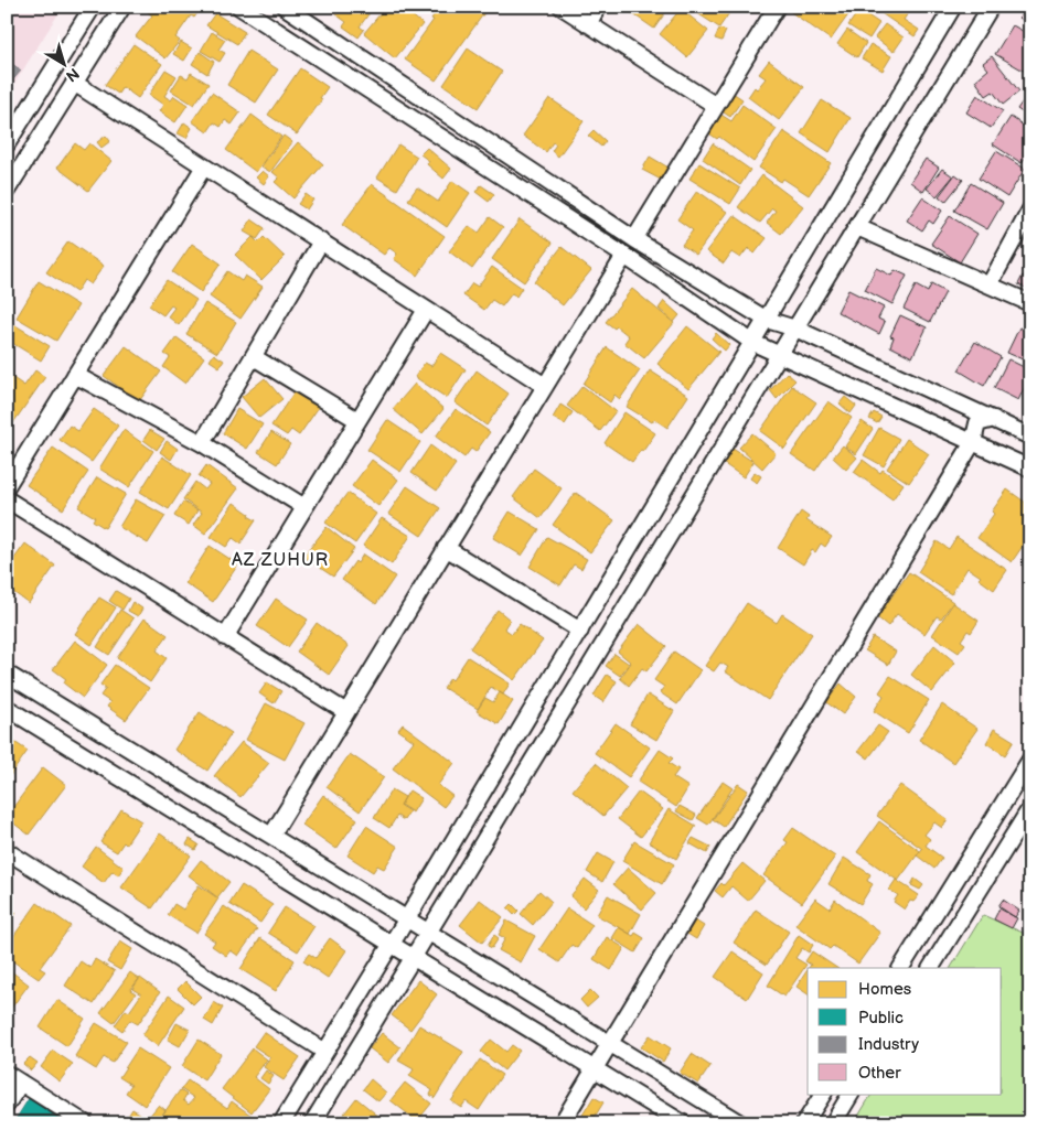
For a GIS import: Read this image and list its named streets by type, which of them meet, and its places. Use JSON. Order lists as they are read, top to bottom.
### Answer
{
  "districts": ["AZ ZUHUR"],
  "legend": [
    "Homes",
    "Public",
    "Industry",
    "Other"
  ],
  "north": "bottom right"
}
